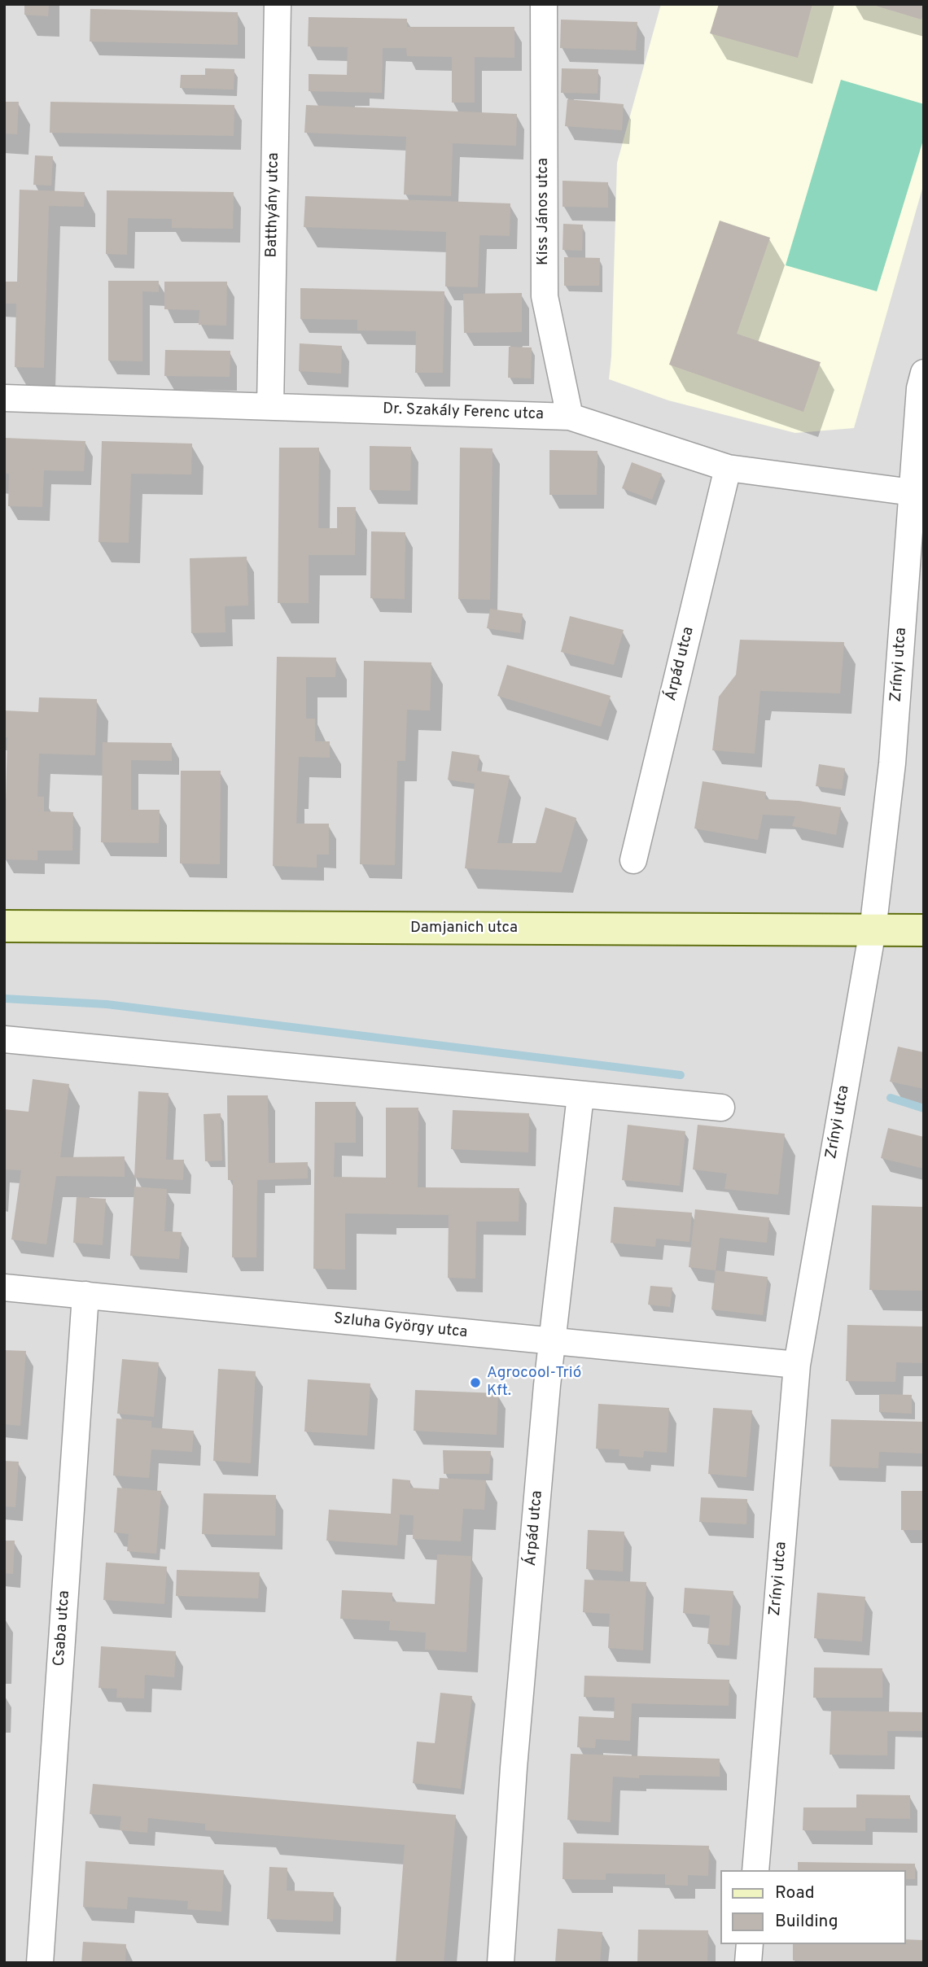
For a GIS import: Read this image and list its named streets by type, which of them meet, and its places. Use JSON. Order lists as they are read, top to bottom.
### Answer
{
  "streets": {
    "street": [
      "Batthyány utca",
      "Kiss János utca",
      "Dr. Szakály Ferenc utca",
      "Árpád utca",
      "Zrínyi utca",
      "Damjanich utca",
      "Szluha György utca",
      "Csaba utca"
    ]
  },
  "crossings": [
    ["Batthyány utca", "Dr. Szakály Ferenc utca"],
    ["Kiss János utca", "Dr. Szakály Ferenc utca"],
    ["Dr. Szakály Ferenc utca", "Árpád utca"],
    ["Dr. Szakály Ferenc utca", "Zrínyi utca"],
    ["Árpád utca", "Szluha György utca"],
    ["Zrínyi utca", "Damjanich utca"],
    ["Zrínyi utca", "Szluha György utca"],
    ["Szluha György utca", "Csaba utca"]
  ],
  "places": ["Agrocool-Trió Kft."],
  "legend": ["Road", "Building"]
}
